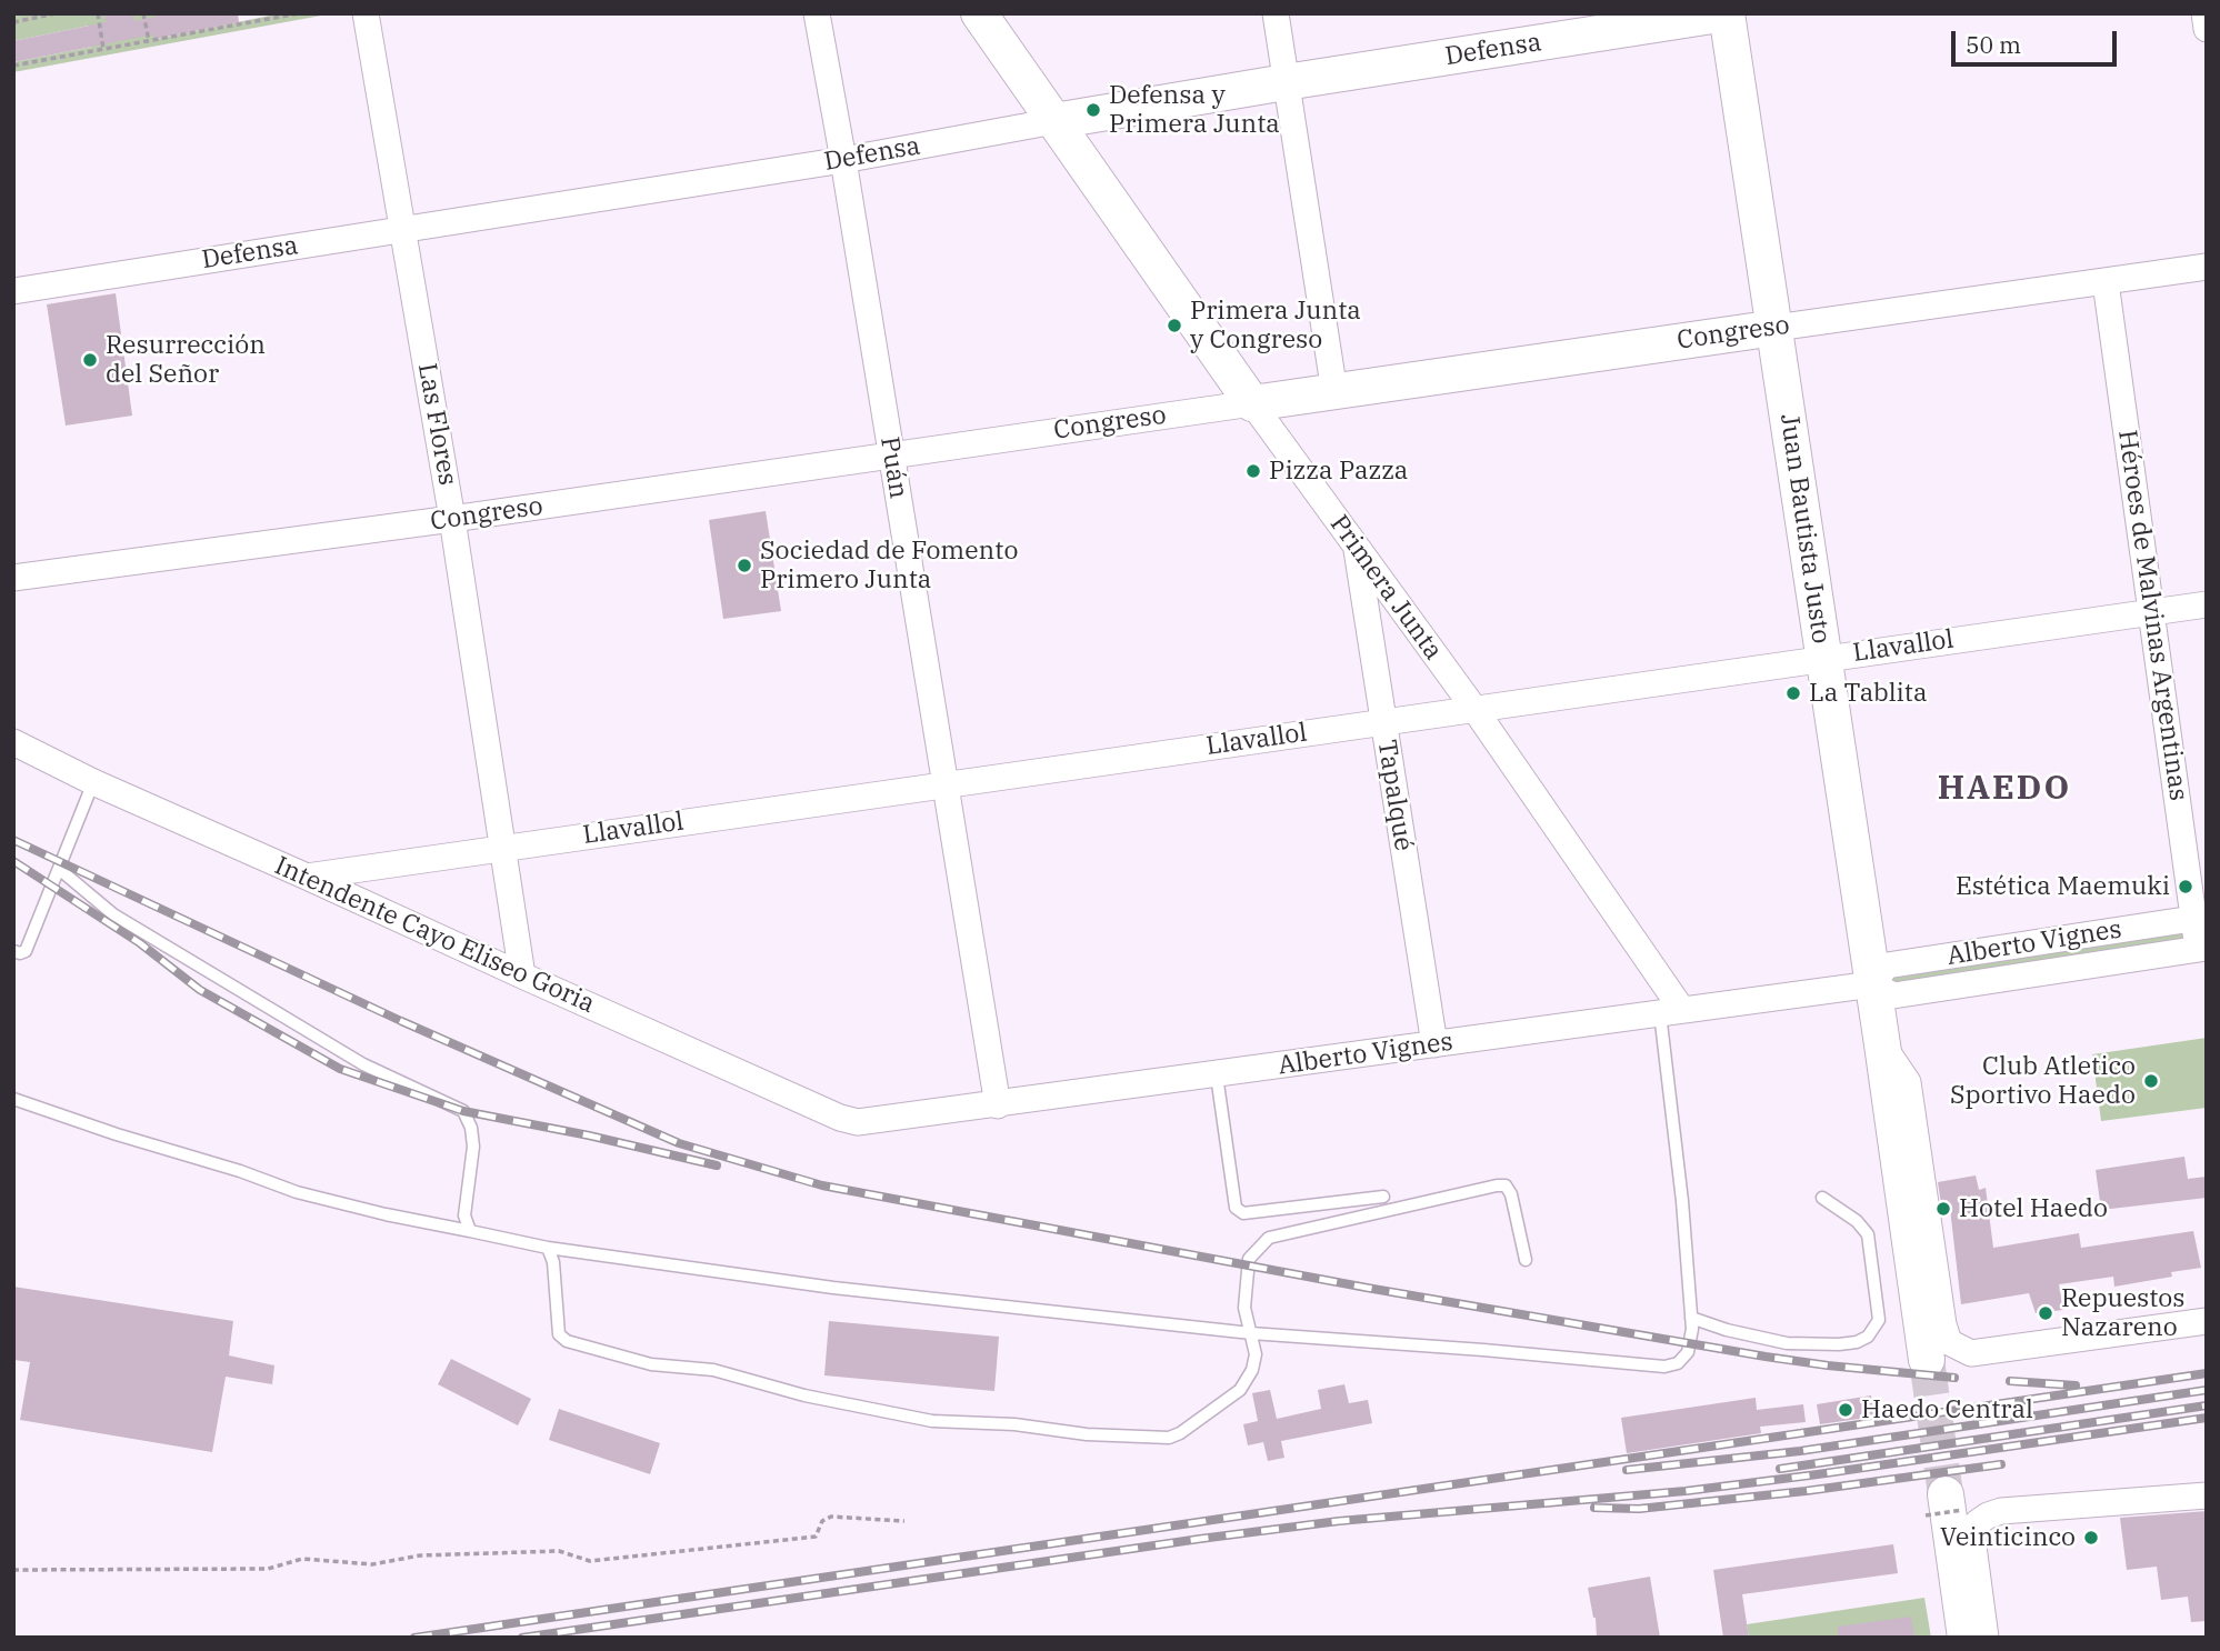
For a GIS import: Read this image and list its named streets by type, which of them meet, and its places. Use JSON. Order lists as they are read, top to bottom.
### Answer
{
  "streets": {
    "street": [
      "Defensa",
      "Congreso",
      "Las Flores",
      "Puán",
      "Juan Bautista Justo",
      "Primera Junta",
      "Héroes de Malvinas Argentinas",
      "Llavallol",
      "Tapalqué",
      "Intendente Cayo Eliseo Goria",
      "Alberto Vignes"
    ]
  },
  "crossings": [
    ["Defensa", "Las Flores"],
    ["Defensa", "Puán"],
    ["Defensa", "Juan Bautista Justo"],
    ["Defensa", "Primera Junta"],
    ["Congreso", "Las Flores"],
    ["Congreso", "Puán"],
    ["Congreso", "Juan Bautista Justo"],
    ["Congreso", "Primera Junta"],
    ["Congreso", "Héroes de Malvinas Argentinas"],
    ["Las Flores", "Llavallol"],
    ["Las Flores", "Intendente Cayo Eliseo Goria"],
    ["Puán", "Llavallol"],
    ["Puán", "Alberto Vignes"],
    ["Juan Bautista Justo", "Llavallol"],
    ["Juan Bautista Justo", "Alberto Vignes"],
    ["Primera Junta", "Llavallol"],
    ["Primera Junta", "Tapalqué"],
    ["Primera Junta", "Alberto Vignes"],
    ["Héroes de Malvinas Argentinas", "Llavallol"],
    ["Héroes de Malvinas Argentinas", "Alberto Vignes"],
    ["Llavallol", "Tapalqué"],
    ["Llavallol", "Intendente Cayo Eliseo Goria"],
    ["Tapalqué", "Alberto Vignes"],
    ["Intendente Cayo Eliseo Goria", "Alberto Vignes"]
  ],
  "districts": ["HAEDO"],
  "places": [
    "Defensa y Primera Junta",
    "Primera Junta y Congreso",
    "Resurrección del Señor",
    "Pizza Pazza",
    "Sociedad de Fomento Primero Junta",
    "La Tablita",
    "Estética Maemuki",
    "Club Atletico Sportivo Haedo",
    "Hotel Haedo",
    "Repuestos Nazareno",
    "Haedo Central",
    "Veinticinco"
  ],
  "scale_bar": "50 m"
}
